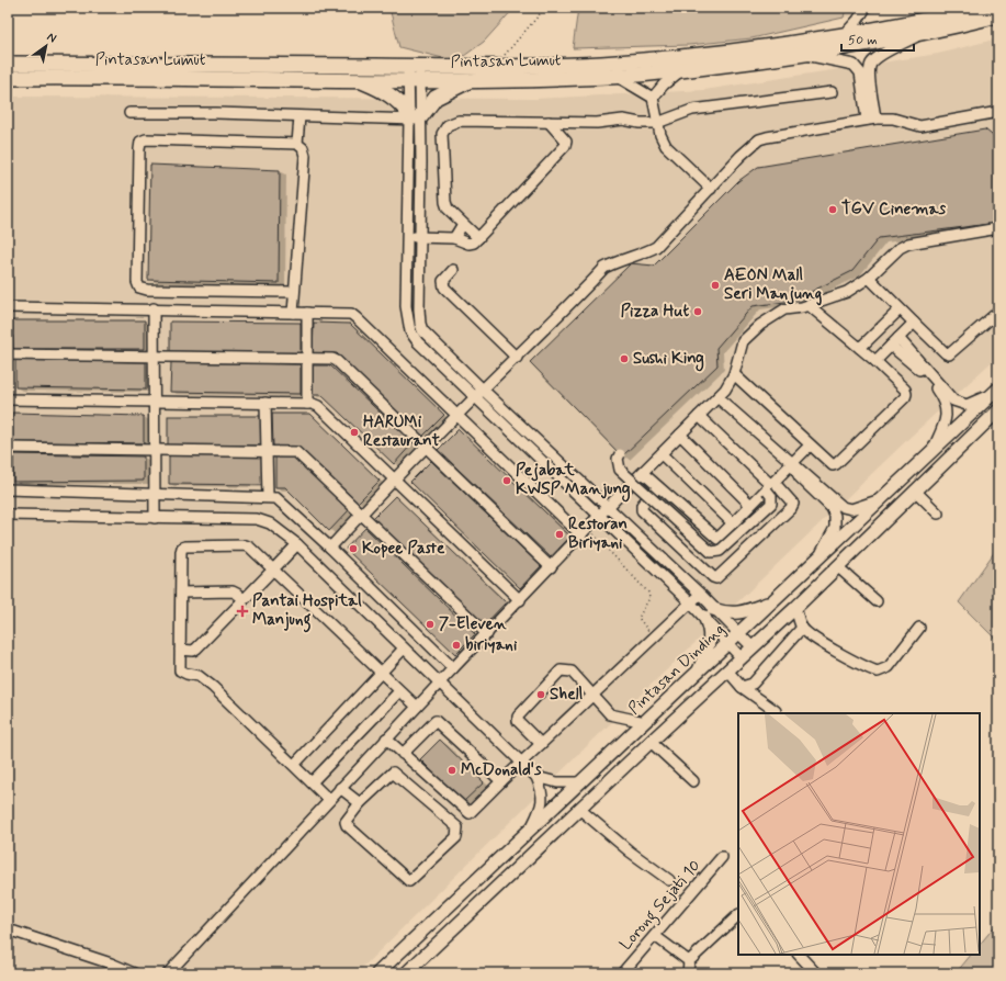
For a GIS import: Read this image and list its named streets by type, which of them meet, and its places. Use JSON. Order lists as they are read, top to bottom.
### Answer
{
  "streets": {
    "highway": ["Pintasan Lumut"],
    "main road": ["Pintasan Dinding"],
    "street": ["Lorong Sejati 10"]
  },
  "places": {
    "other": [
      "TGV Cinemas",
      "AEON Mall Seri Manjung",
      "Pizza Hut",
      "Sushi King",
      "HARUMi Restaurant",
      "Pejabat KWSP Manjung",
      "Restoran Biriyani",
      "Kopee Paste",
      "7-Eleven",
      "biriyani",
      "Shell",
      "McDonald's"
    ],
    "health": ["Pantai Hospital Manjung"]
  },
  "scale_bar": "50 m",
  "north": "top right"
}
